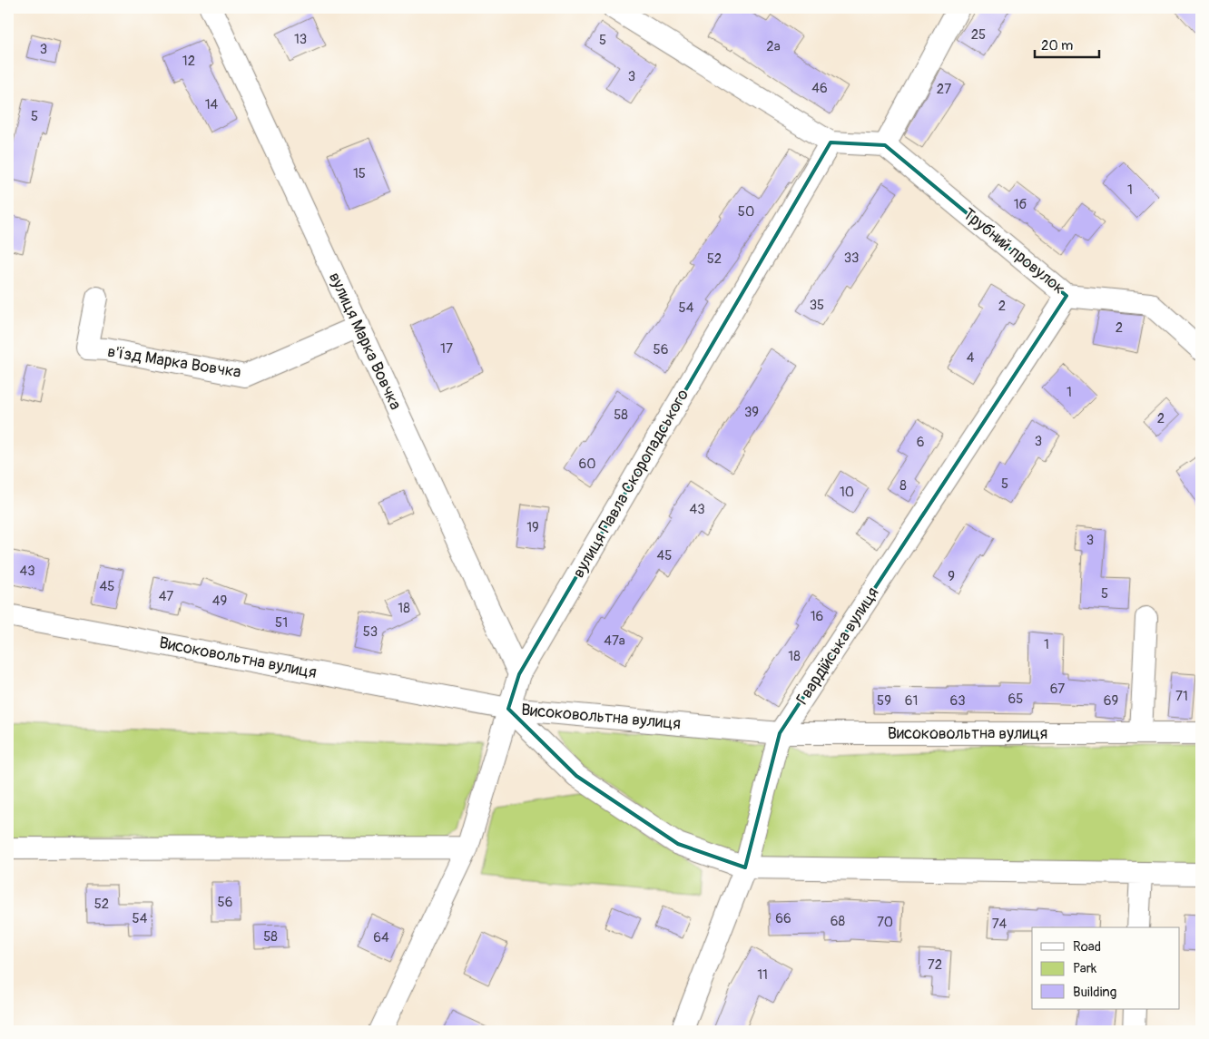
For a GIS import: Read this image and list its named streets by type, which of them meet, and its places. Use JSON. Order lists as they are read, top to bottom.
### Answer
{
  "streets": {
    "street": [
      "Трубний провулок",
      "вулиця Марка Вовчка",
      "в'їзд Марка Вовчка",
      "вулиця Павла Скоропадського",
      "Гвардійська вулиця",
      "Високовольтна вулиця"
    ]
  },
  "crossings": [
    ["Трубний провулок", "Гвардійська вулиця"],
    ["вулиця Марка Вовчка", "в'їзд Марка Вовчка"],
    ["вулиця Марка Вовчка", "вулиця Павла Скоропадського"],
    ["вулиця Павла Скоропадського", "Високовольтна вулиця"],
    ["Гвардійська вулиця", "Високовольтна вулиця"]
  ],
  "house_numbers": [
    "25",
    "13",
    "5",
    "2а",
    "3",
    "12",
    "3",
    "46",
    "27",
    "14",
    "5",
    "15",
    "1",
    "1б",
    "50",
    "33",
    "52",
    "35",
    "2",
    "54",
    "2",
    "17",
    "56",
    "4",
    "1",
    "39",
    "58",
    "2",
    "3",
    "6",
    "60",
    "5",
    "8",
    "10",
    "43",
    "19",
    "3",
    "45",
    "43",
    "9",
    "45",
    "5",
    "47",
    "49",
    "18",
    "16",
    "51",
    "53",
    "47а",
    "1",
    "18",
    "67",
    "71",
    "65",
    "59",
    "61",
    "63",
    "69",
    "56",
    "52",
    "54",
    "66",
    "68",
    "70",
    "74",
    "58",
    "64",
    "72",
    "11"
  ],
  "legend": ["Road", "Park", "Building"],
  "scale_bar": "20 m"
}
